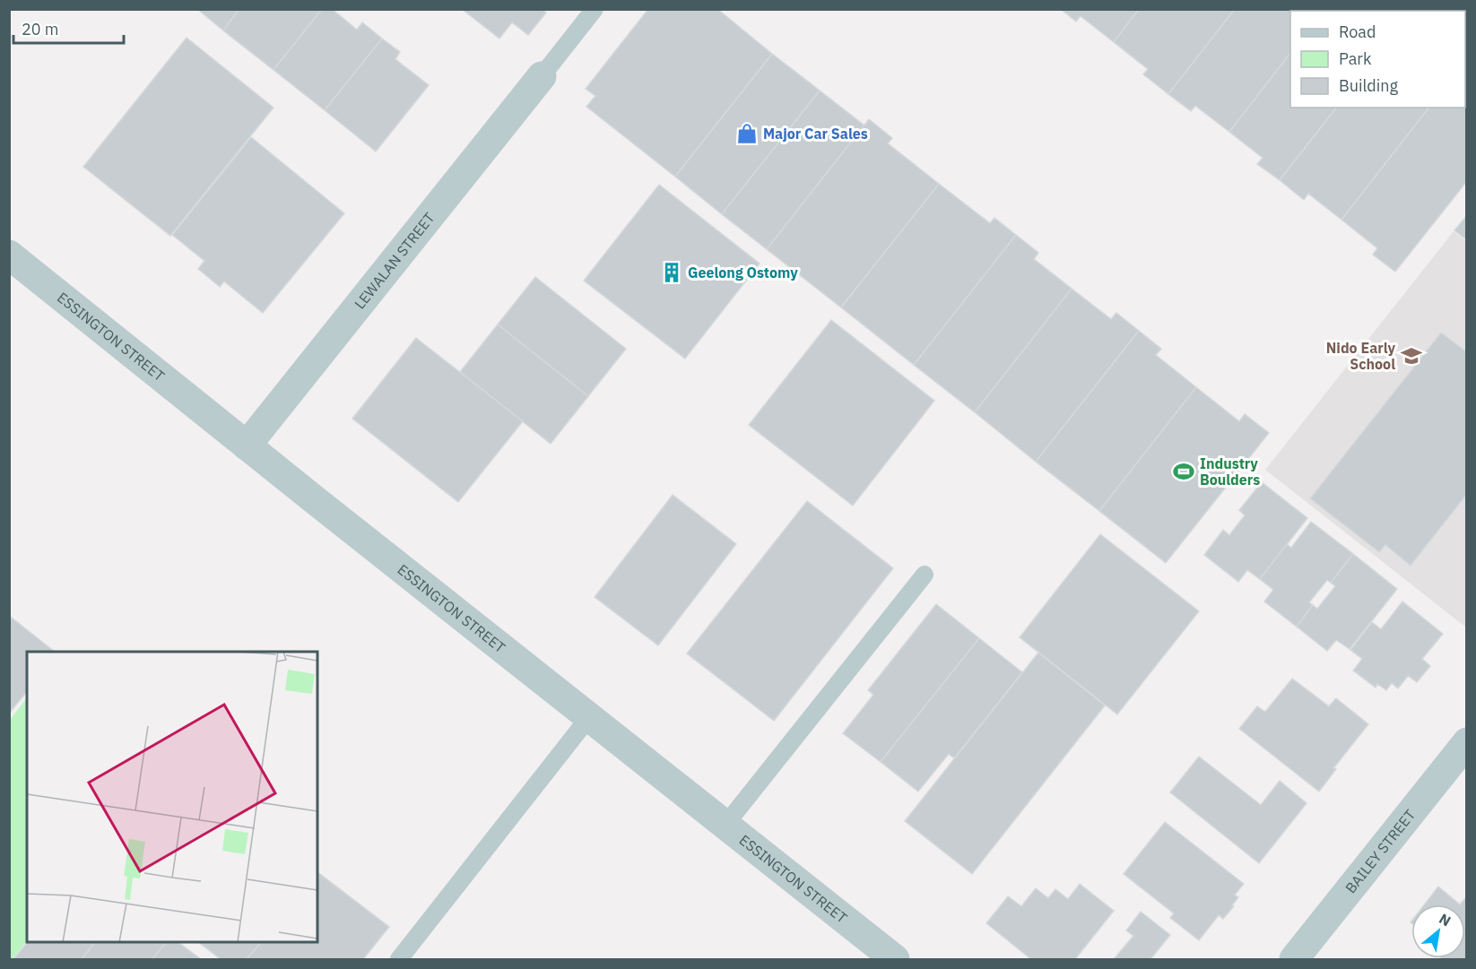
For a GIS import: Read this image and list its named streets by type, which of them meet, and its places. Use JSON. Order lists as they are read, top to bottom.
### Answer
{
  "streets": {
    "street": ["LEWALAN STREET", "ESSINGTON STREET", "BAILEY STREET"]
  },
  "crossings": [
    ["LEWALAN STREET", "ESSINGTON STREET"]
  ],
  "places": {
    "shop": ["Major Car Sales"],
    "building": ["Geelong Ostomy"],
    "school or university": ["Nido Early School"],
    "sports": ["Industry Boulders"]
  },
  "legend": ["Road", "Park", "Building"],
  "scale_bar": "20 m",
  "north": "top right"
}
